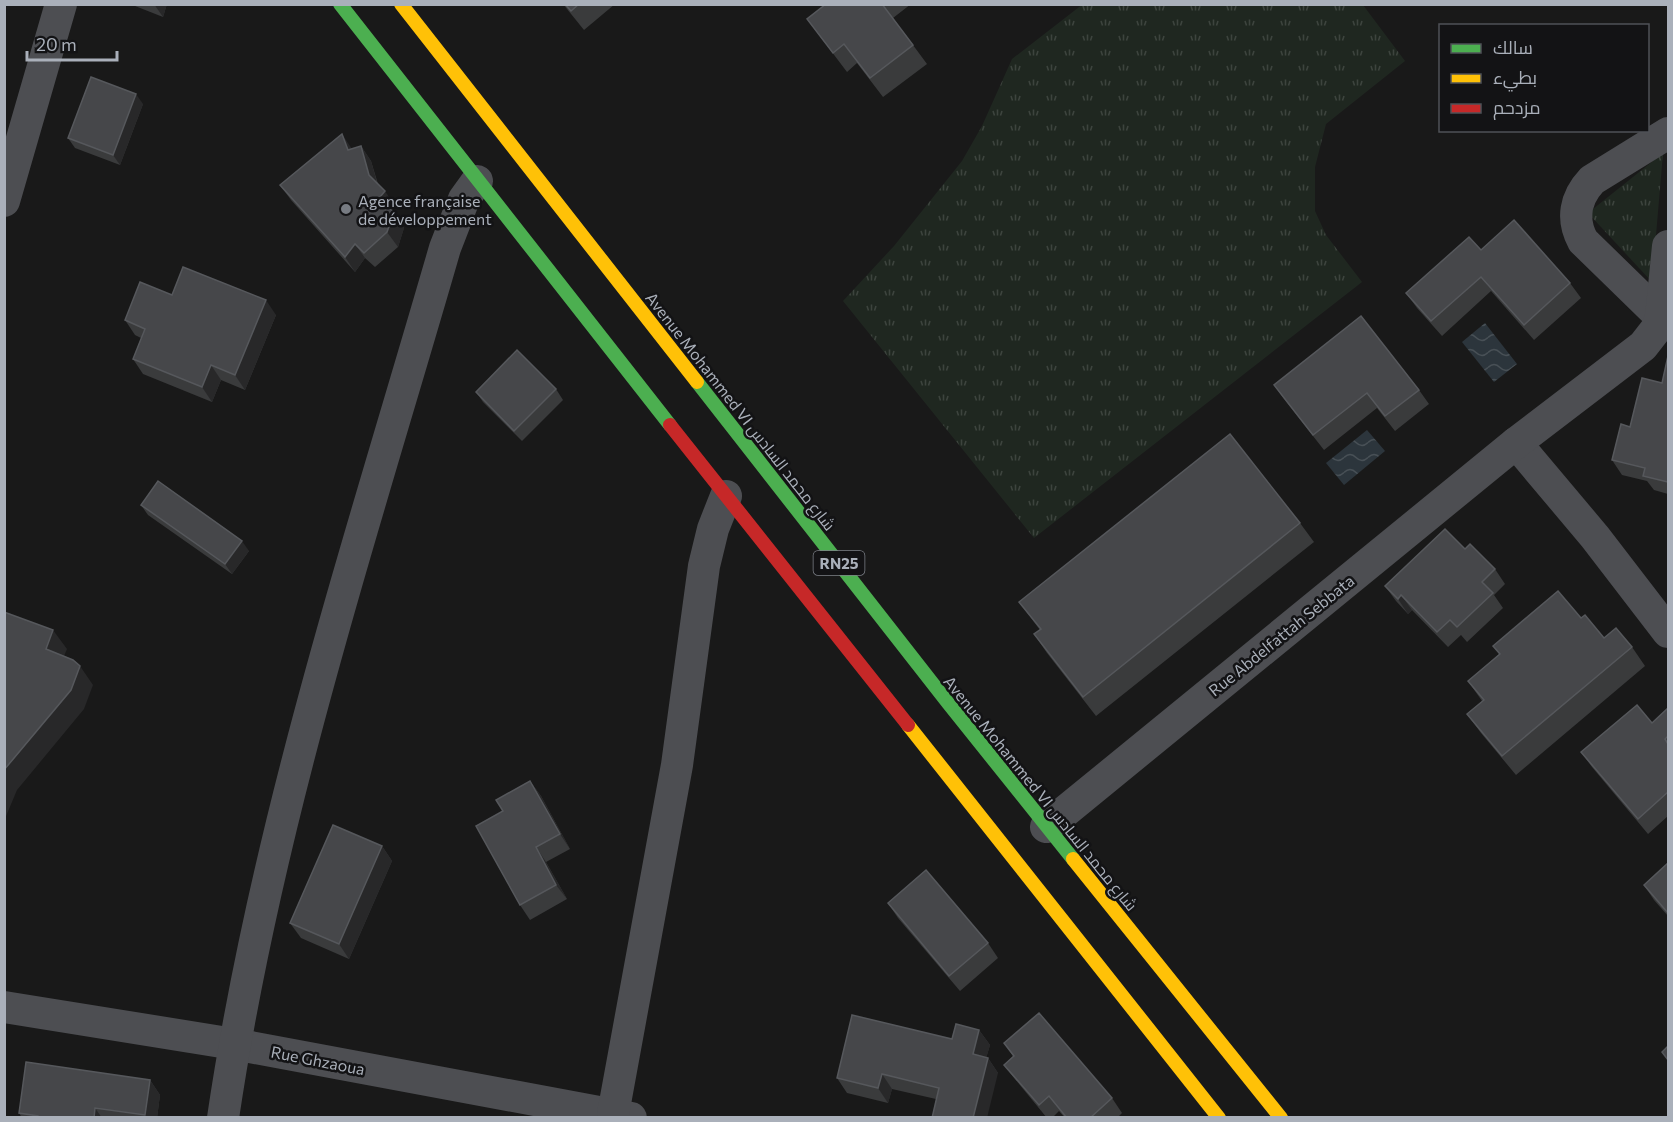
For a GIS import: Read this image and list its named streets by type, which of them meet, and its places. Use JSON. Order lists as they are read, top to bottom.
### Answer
{
  "streets": {
    "main road": ["Avenue Mohammed VI شارع محمد السادس", "RN25"],
    "street": ["Rue Abdelfattah Sebbata", "Rue Ghzaoua"]
  },
  "crossings": [
    ["Avenue Mohammed VI شارع محمد السادس", "Rue Abdelfattah Sebbata"]
  ],
  "places": ["Agence française de développement"],
  "legend": ["سالك", "بطيء", "مزدحم"],
  "scale_bar": "20 m"
}
